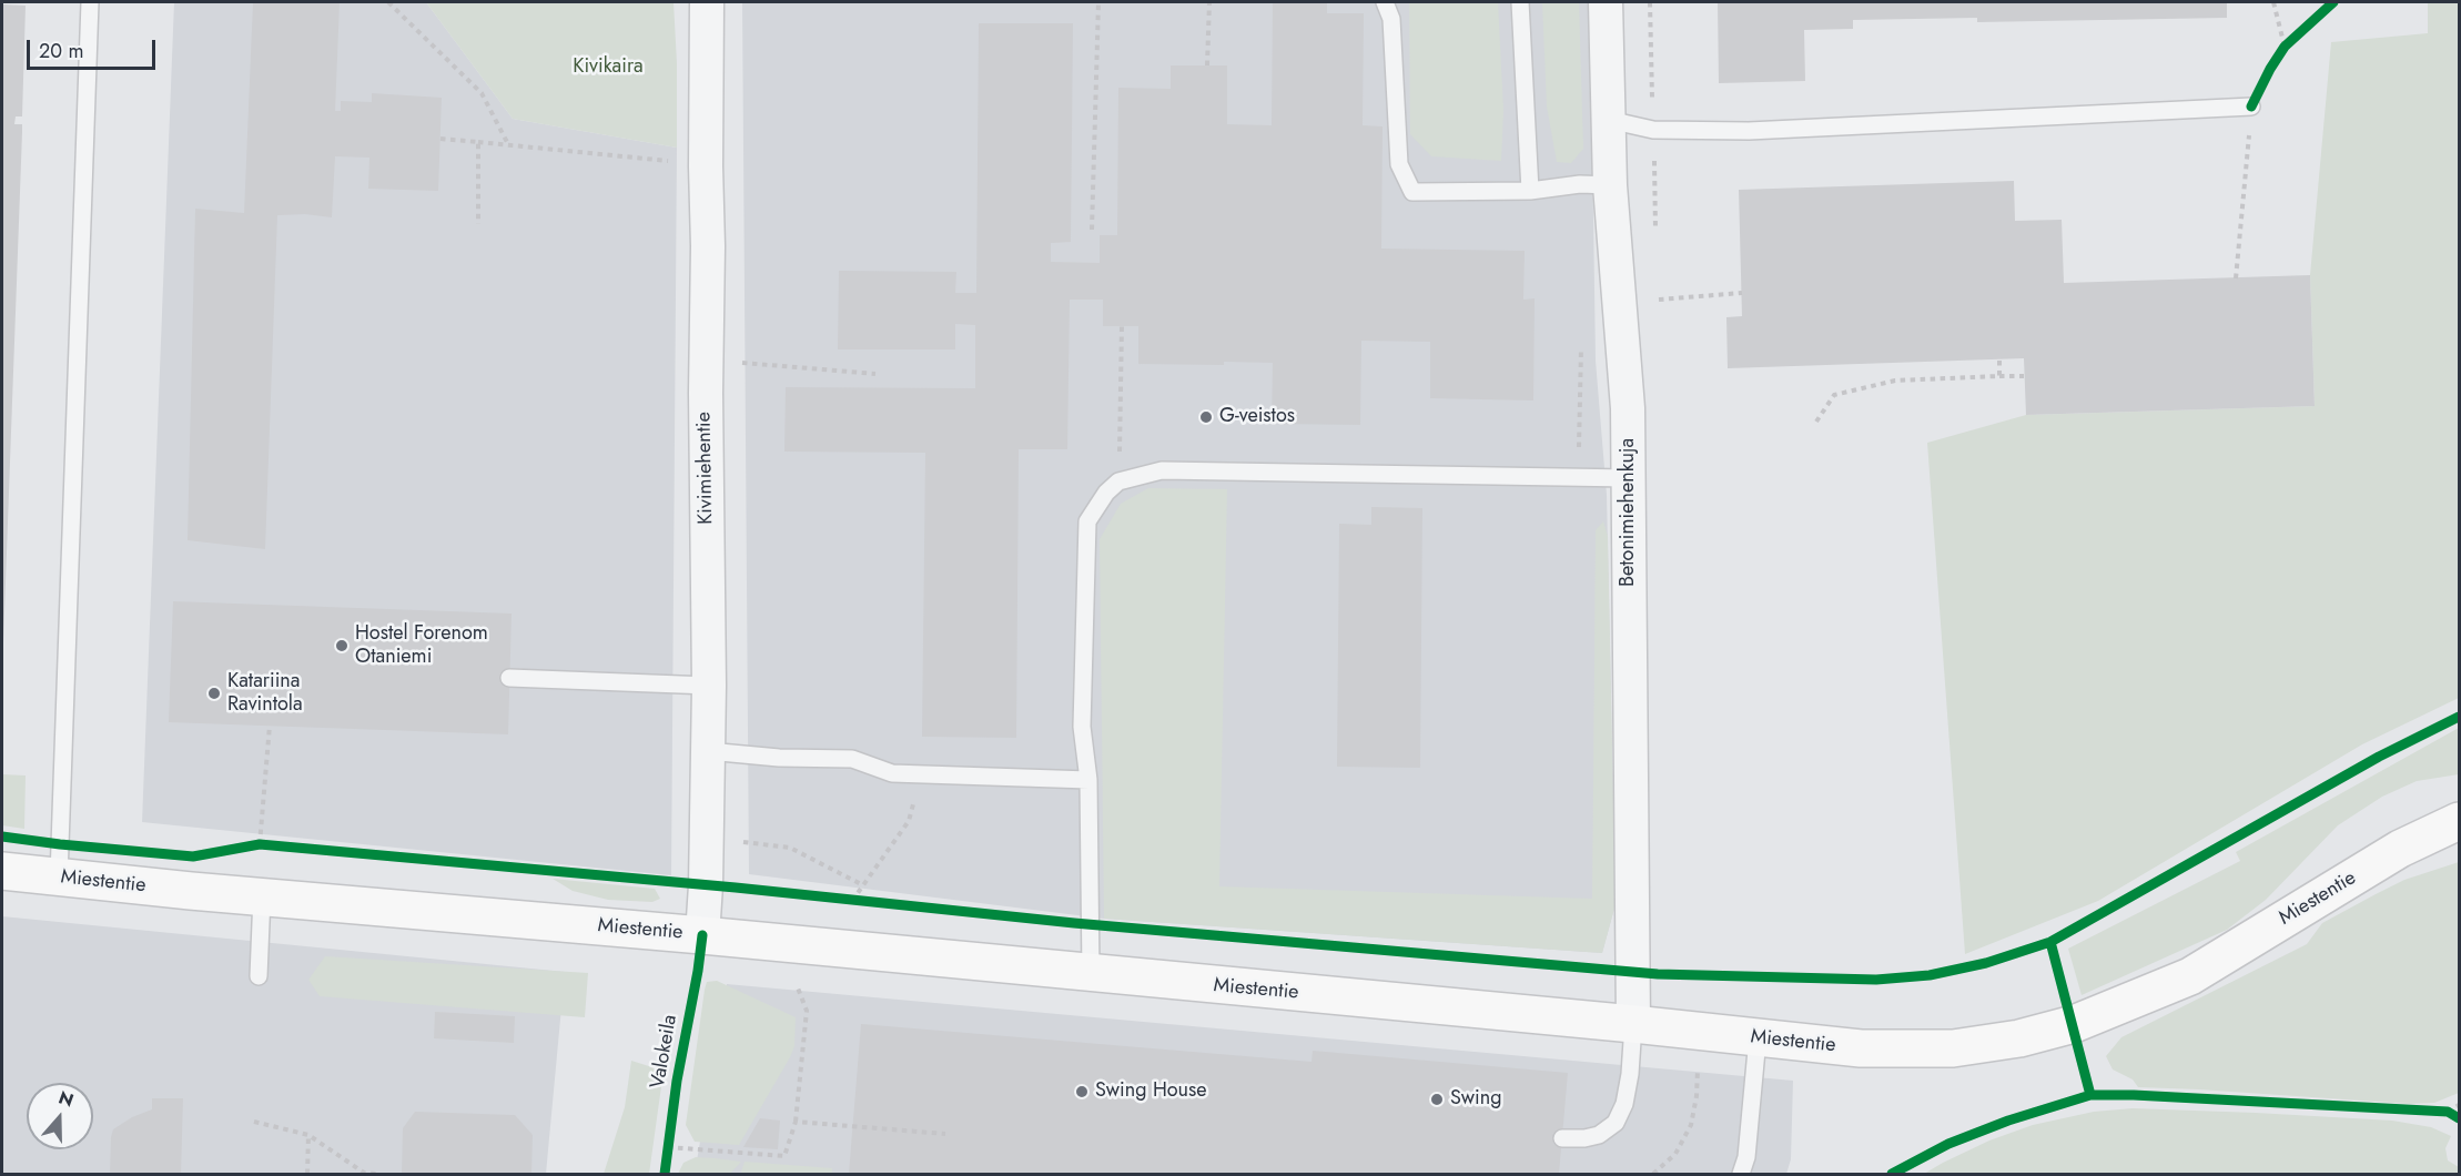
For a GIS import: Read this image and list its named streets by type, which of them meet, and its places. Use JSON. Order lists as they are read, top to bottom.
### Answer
{
  "streets": {
    "main road": ["Miestentie"],
    "street": ["Kivimiehentie", "Betonimiehenkuja"],
    "cycle path": ["Valokeila"]
  },
  "crossings": [
    ["Kivimiehentie", "Miestentie"],
    ["Betonimiehenkuja", "Miestentie"]
  ],
  "parks": ["Kivikaira"],
  "places": [
    "G-veistos",
    "Hostel Forenom Otaniemi",
    "Katariina Ravintola",
    "Swing House",
    "Swing"
  ],
  "scale_bar": "20 m",
  "north": "top"
}
